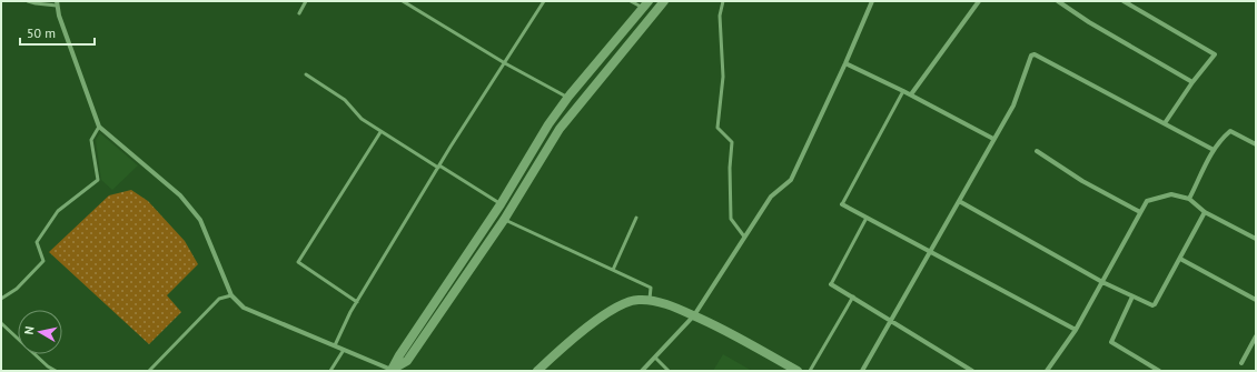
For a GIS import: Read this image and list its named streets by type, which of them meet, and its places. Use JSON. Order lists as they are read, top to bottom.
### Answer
{
  "scale_bar": "50 m",
  "north": "left"
}
